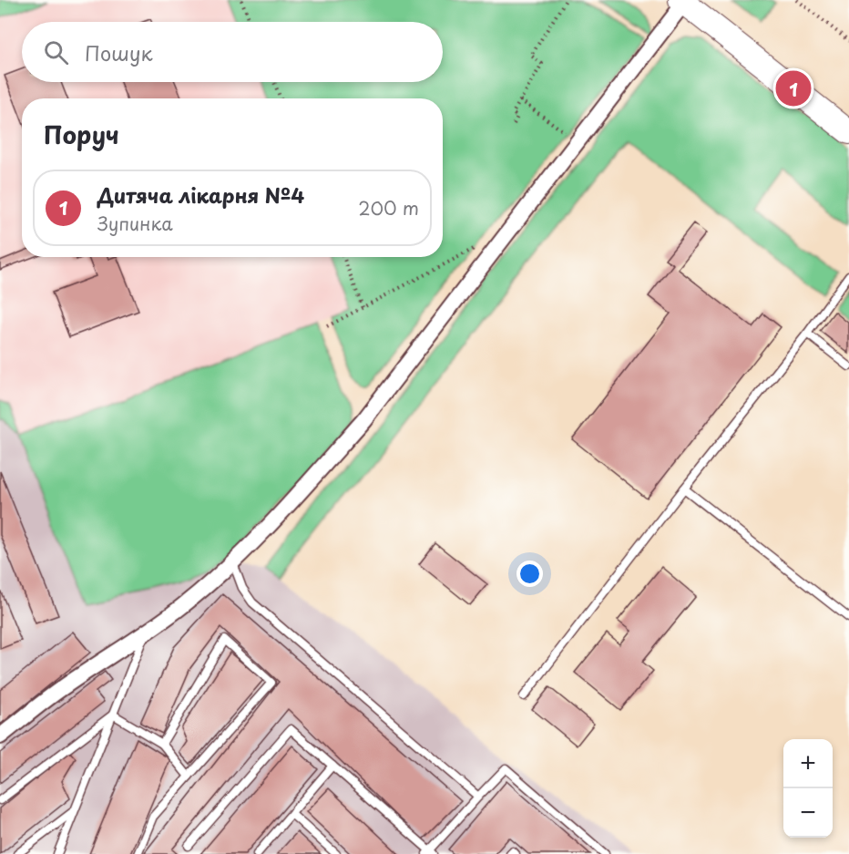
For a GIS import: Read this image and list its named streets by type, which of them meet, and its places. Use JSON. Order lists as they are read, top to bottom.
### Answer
{
  "page": {
    "search": "Пошук",
    "pins": "1",
    "heading": "Поруч",
    "list": [
      {
        "mark": "1",
        "name": "Дитяча лікарня №4",
        "note": "Зупинка",
        "value": "200 m"
      }
    ],
    "map_buttons": ["+", "−"]
  }
}
